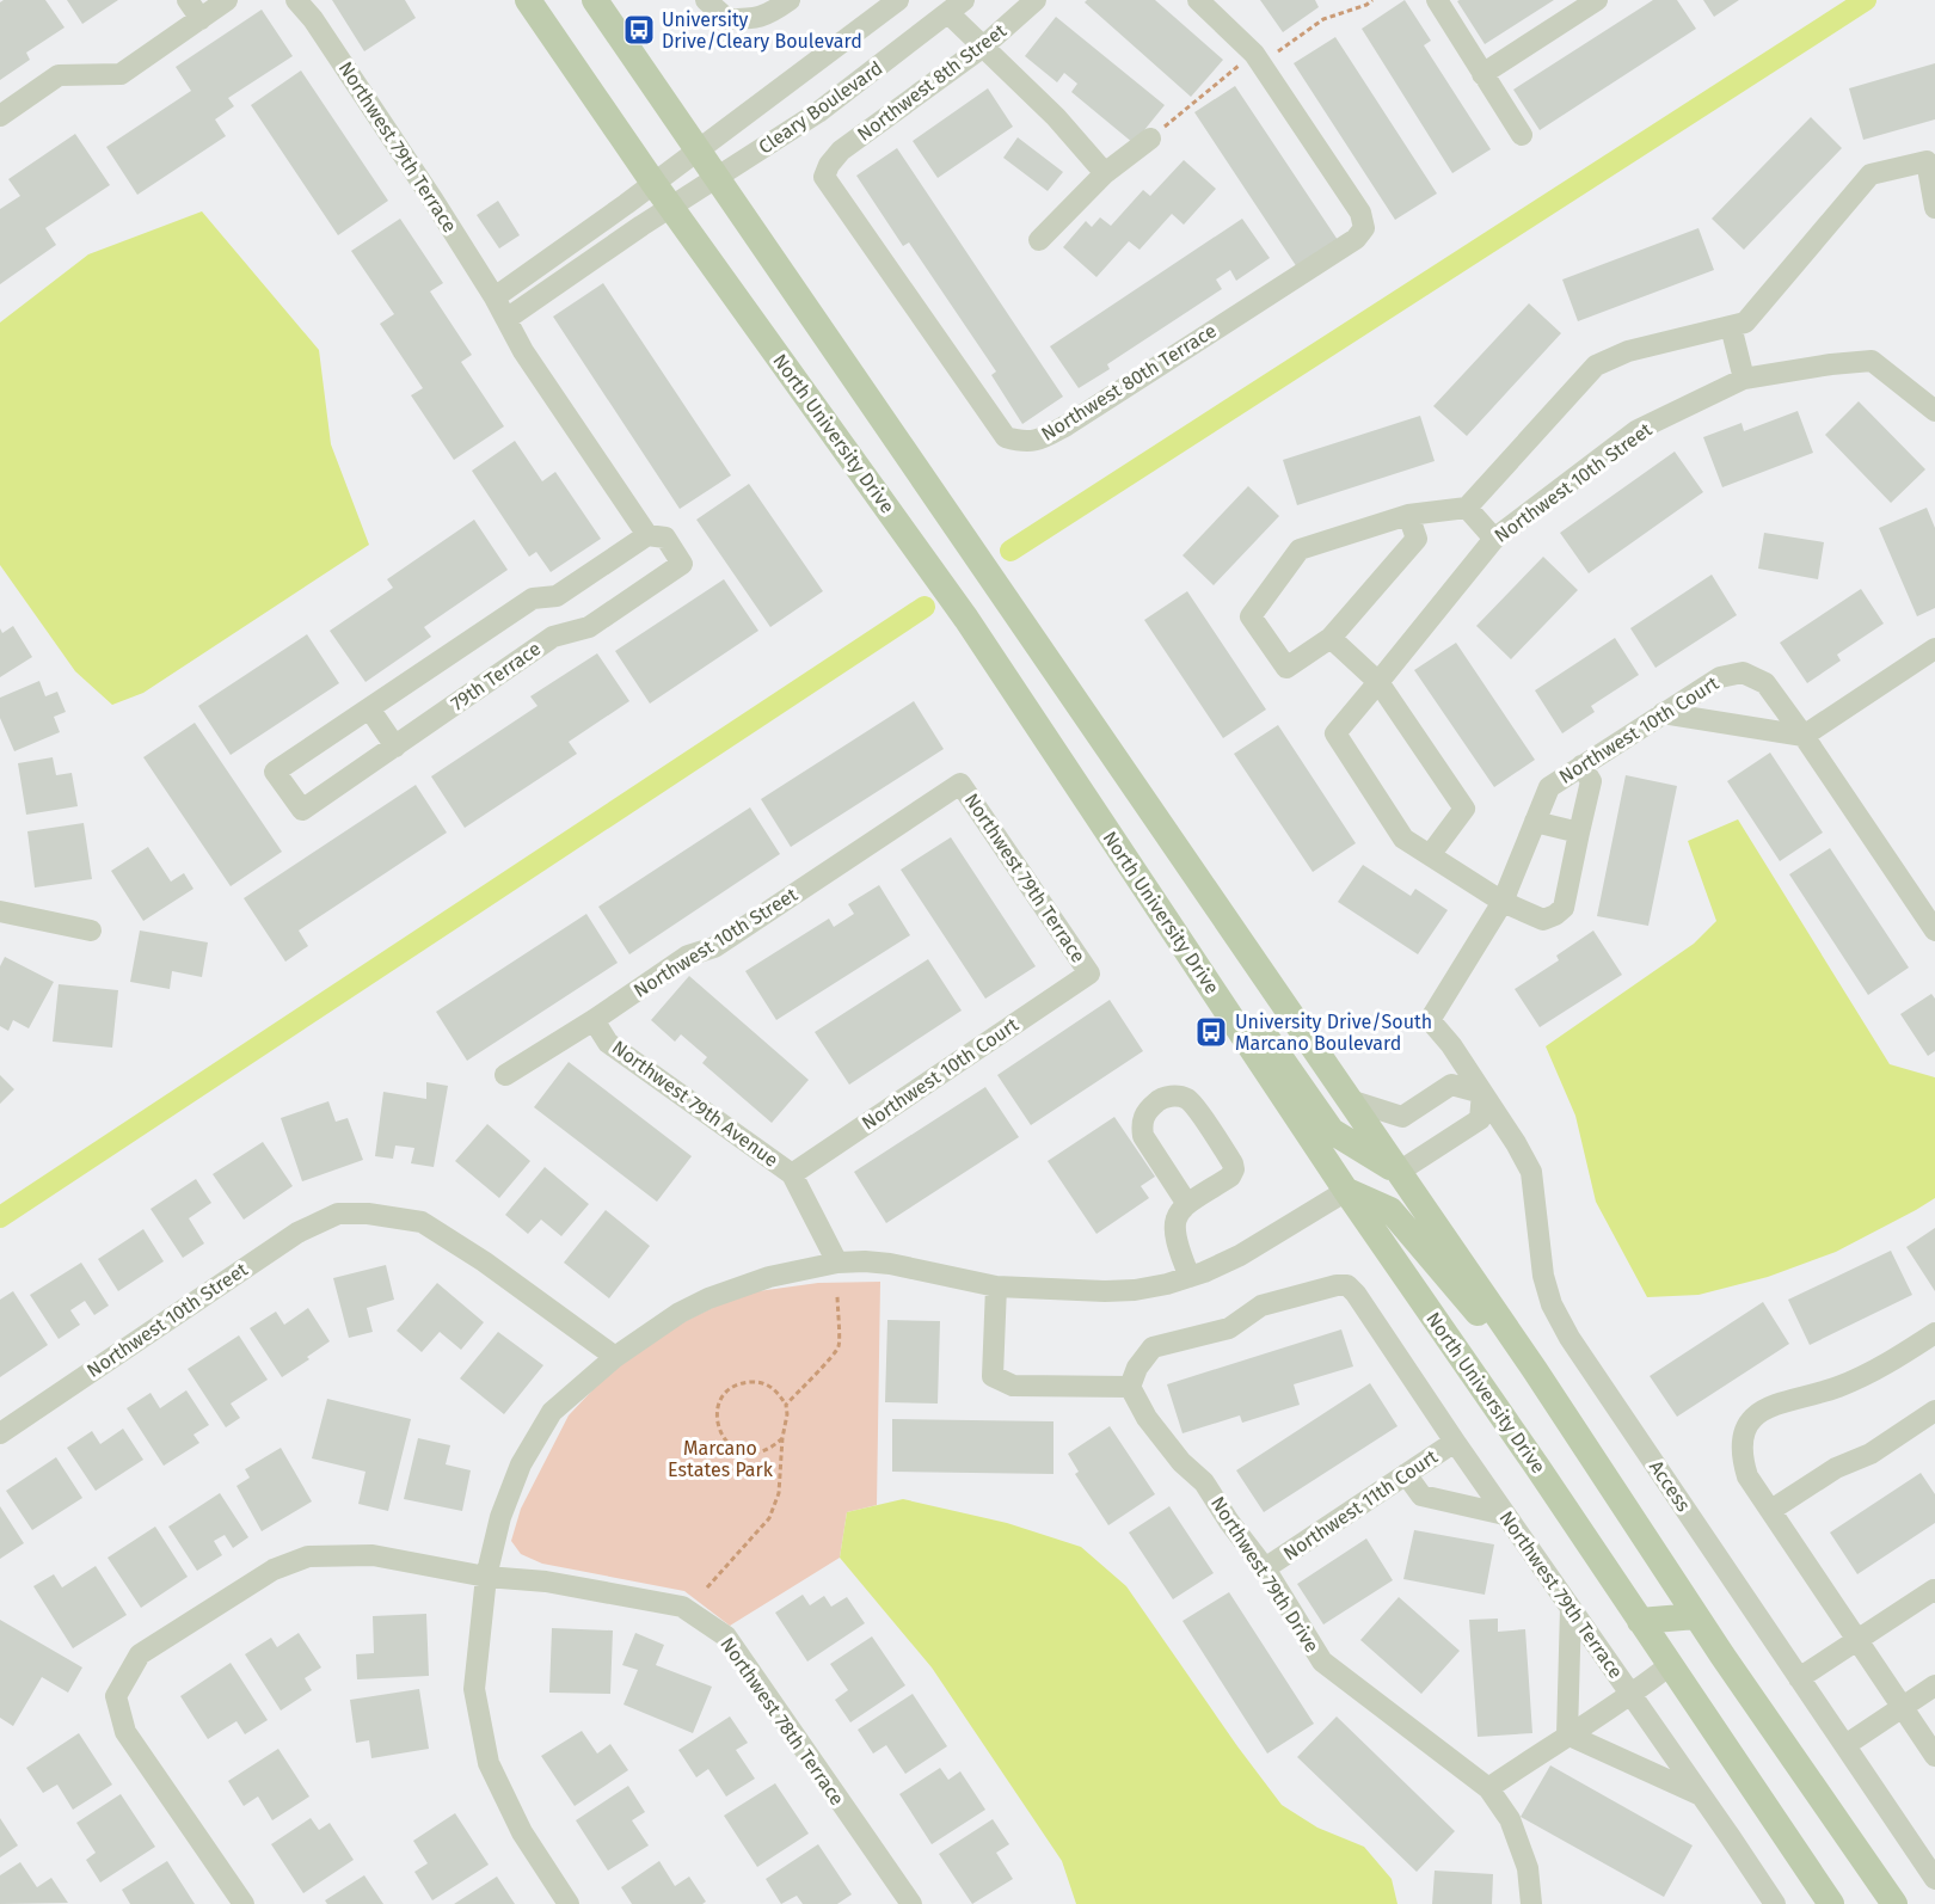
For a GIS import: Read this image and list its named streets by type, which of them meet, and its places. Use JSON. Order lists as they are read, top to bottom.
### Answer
{
  "streets": {
    "main road": ["North University Drive"],
    "street": [
      "Northwest 8th Street",
      "Cleary Boulevard",
      "Northwest 79th Terrace",
      "Northwest 80th Terrace",
      "Northwest 10th Street",
      "79th Terrace",
      "Northwest 10th Court",
      "Northwest 79th Avenue",
      "Access",
      "Northwest 11th Court",
      "Northwest 79th Drive",
      "Northwest 78th Terrace"
    ]
  },
  "crossings": [
    ["Northwest 8th Street", "Northwest 80th Terrace"],
    ["Cleary Boulevard", "North University Drive"],
    ["Northwest 79th Terrace", "Northwest 10th Street"],
    ["Northwest 79th Terrace", "79th Terrace"],
    ["Northwest 79th Terrace", "Northwest 10th Court"],
    ["Northwest 79th Terrace", "Northwest 11th Court"],
    ["Northwest 79th Terrace", "Northwest 79th Drive"],
    ["Northwest 10th Street", "Northwest 79th Avenue"],
    ["Northwest 10th Court", "Northwest 79th Avenue"],
    ["Northwest 10th Court", "Access"],
    ["Northwest 11th Court", "Northwest 79th Drive"]
  ],
  "parks": ["Marcano Estates Park"],
  "places": {
    "bus stop": ["University Drive/Cleary Boulevard", "University Drive/South Marcano Boulevard"]
  }
}
